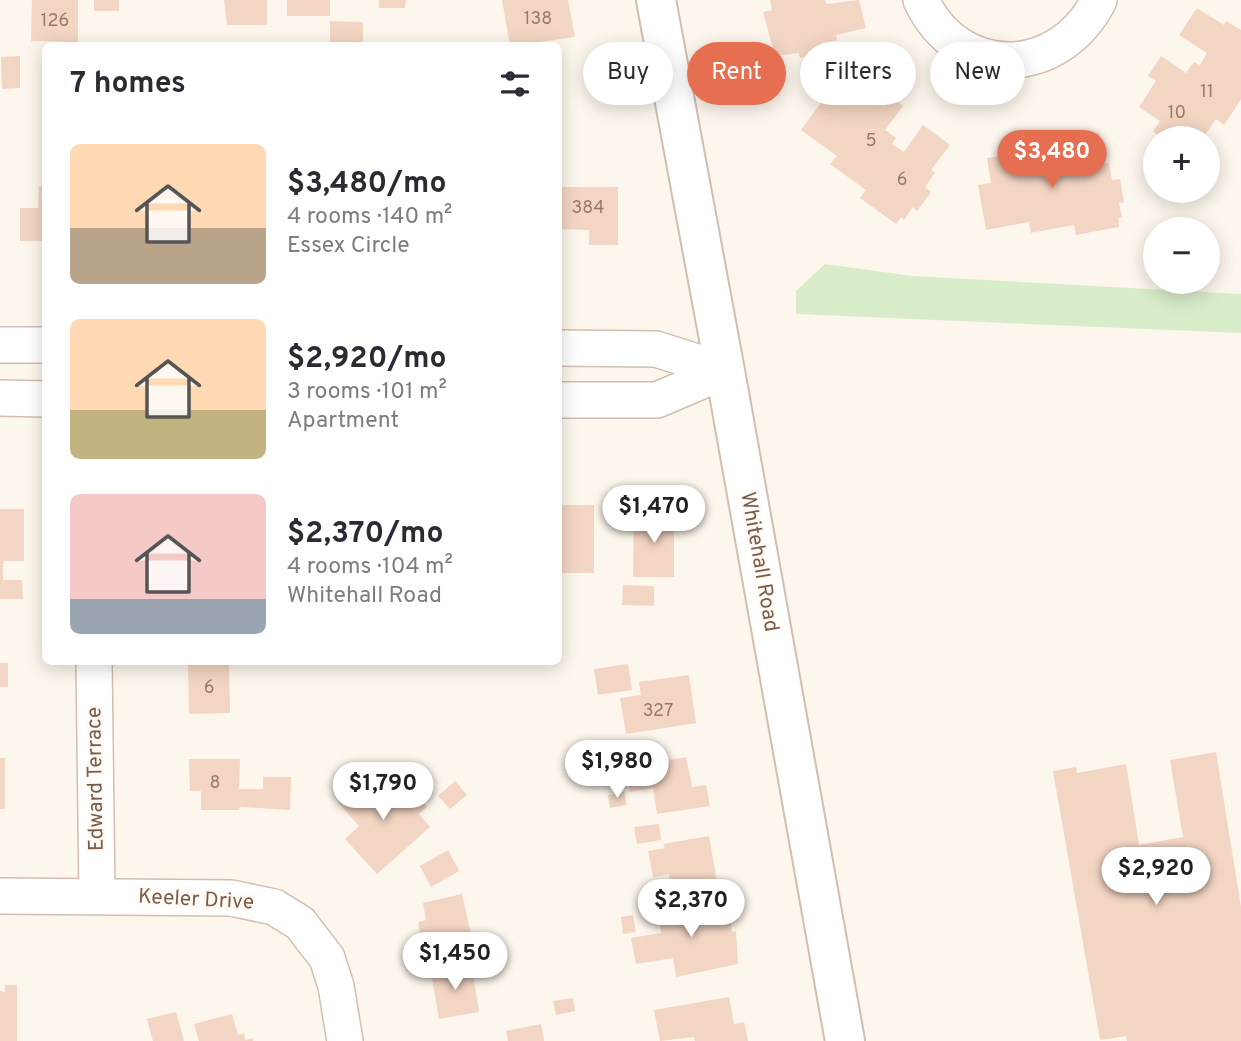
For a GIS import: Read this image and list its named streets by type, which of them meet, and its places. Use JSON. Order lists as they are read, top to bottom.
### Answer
{
  "streets": {
    "street": ["Whitehall Road", "Edward Terrace", "Keeler Drive"]
  },
  "crossings": [
    ["Edward Terrace", "Keeler Drive"]
  ],
  "house_numbers": [
    "138",
    "126",
    "11",
    "10",
    "5",
    "6",
    "384",
    "6",
    "327",
    "8"
  ],
  "page": {
    "chip": [
      "Buy",
      "Rent",
      "Filters",
      "New"
    ],
    "heading": "7 homes",
    "map_buttons": ["+", "−"],
    "list": [
      {
        "name": "$3,480/mo",
        "note": "4 rooms · 140 m² · Essex Circle"
      },
      {
        "name": "$2,920/mo",
        "note": "3 rooms · 101 m² · Apartment"
      },
      {
        "name": "$2,370/mo",
        "note": "4 rooms · 104 m² · Whitehall Road"
      }
    ],
    "price": [
      "$3,480",
      "$1,470",
      "$1,980",
      "$1,790",
      "$2,920",
      "$2,370",
      "$1,450"
    ]
  }
}
